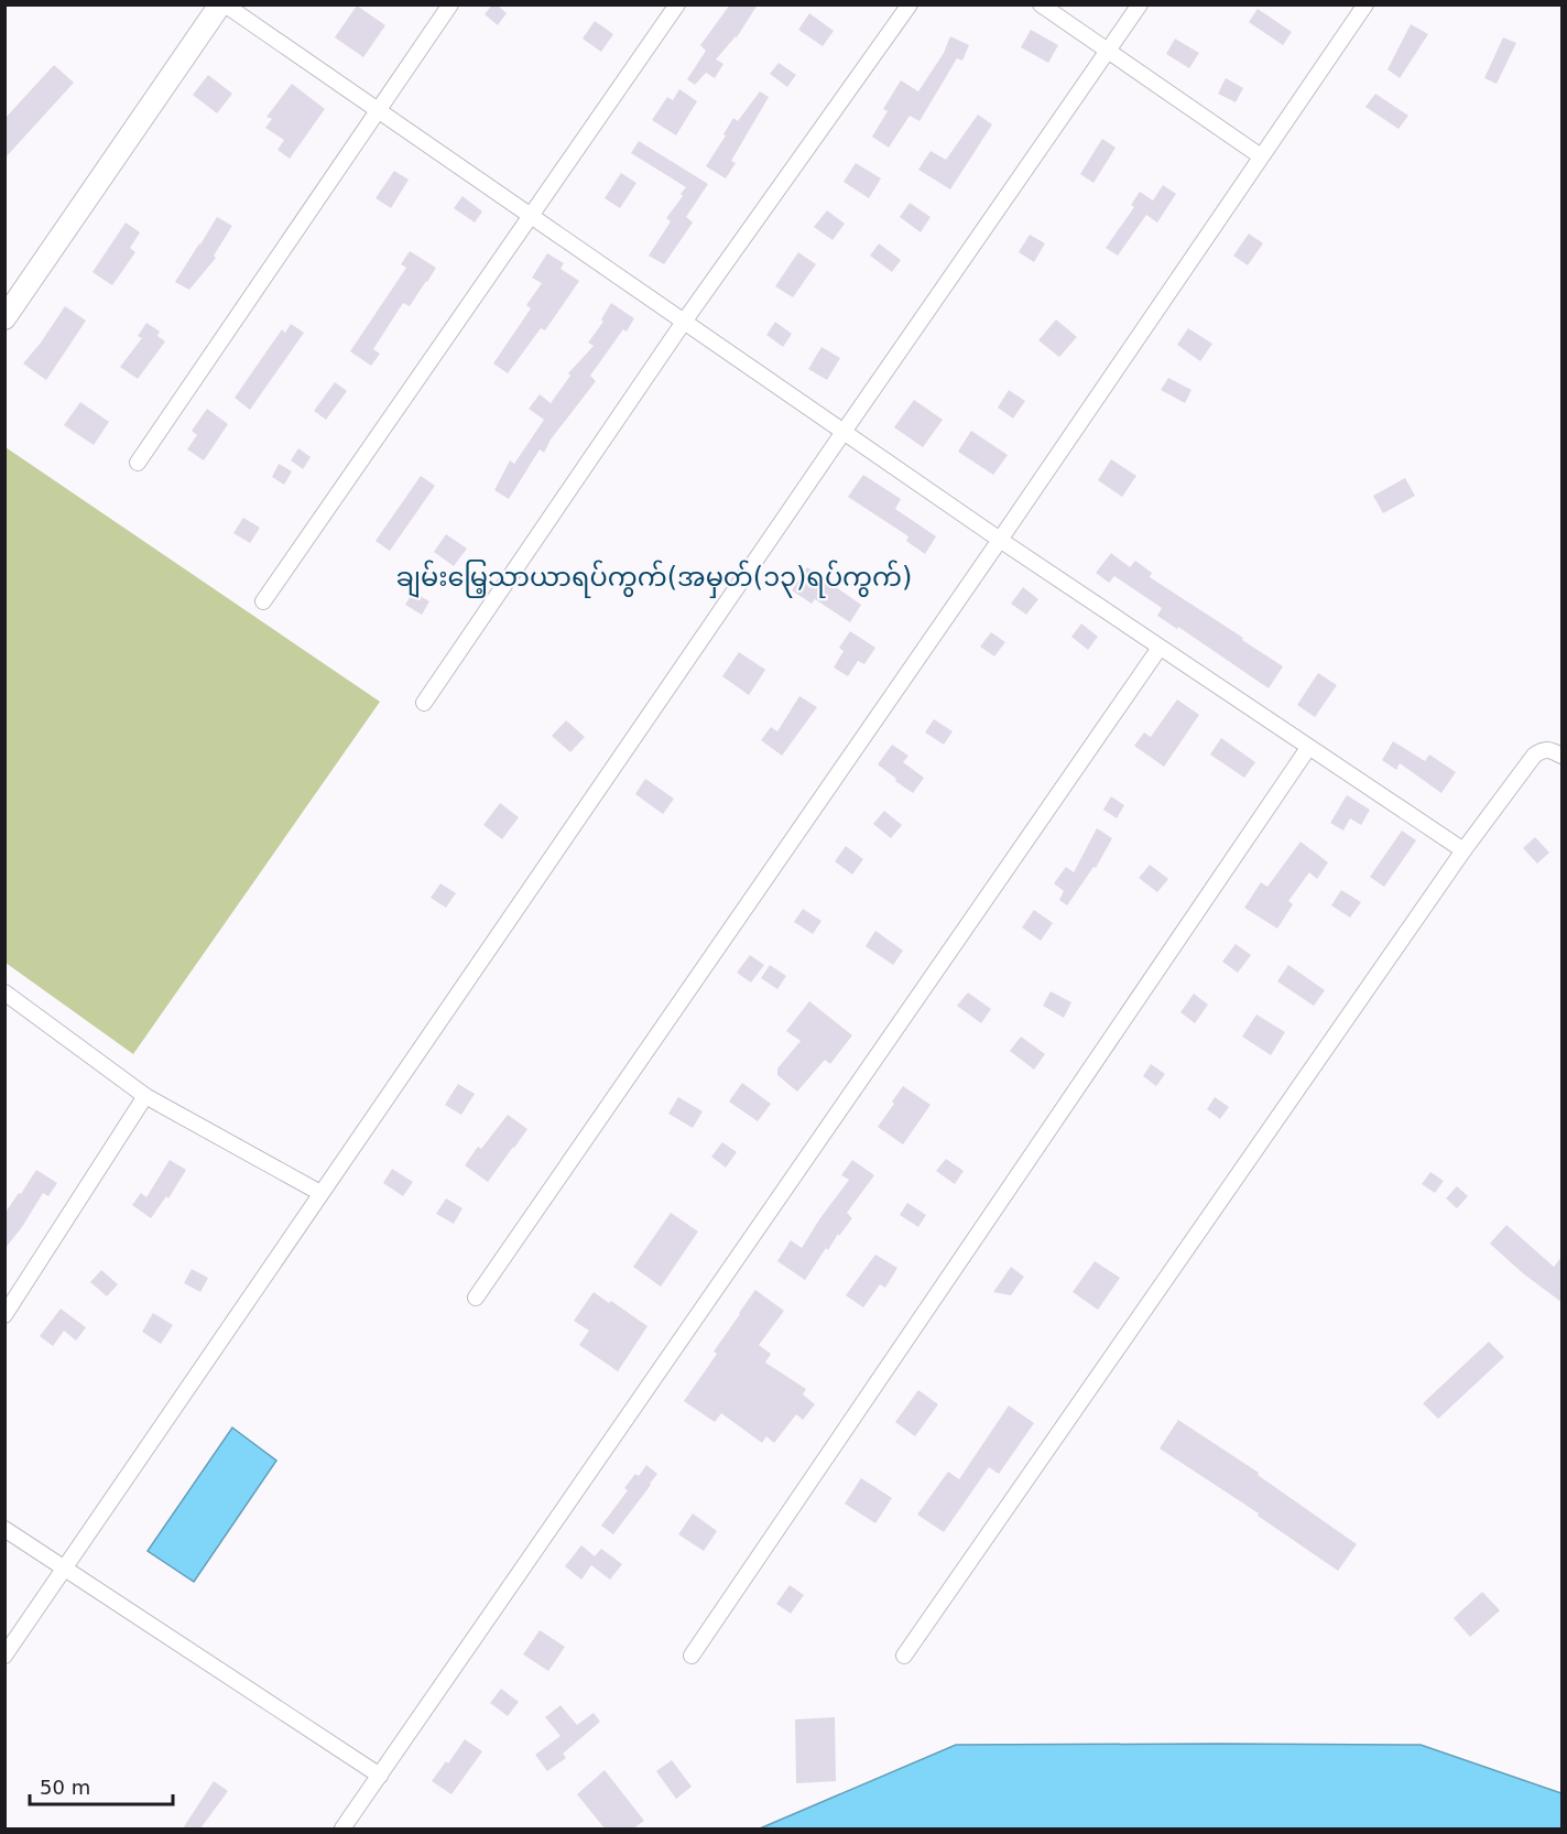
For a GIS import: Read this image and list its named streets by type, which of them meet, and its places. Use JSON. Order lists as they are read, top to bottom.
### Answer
{
  "districts": ["ချမ်းမြေ့သာယာရပ်ကွက်(အမှတ်(၁၃)ရပ်ကွက်)"],
  "scale_bar": "50 m"
}
